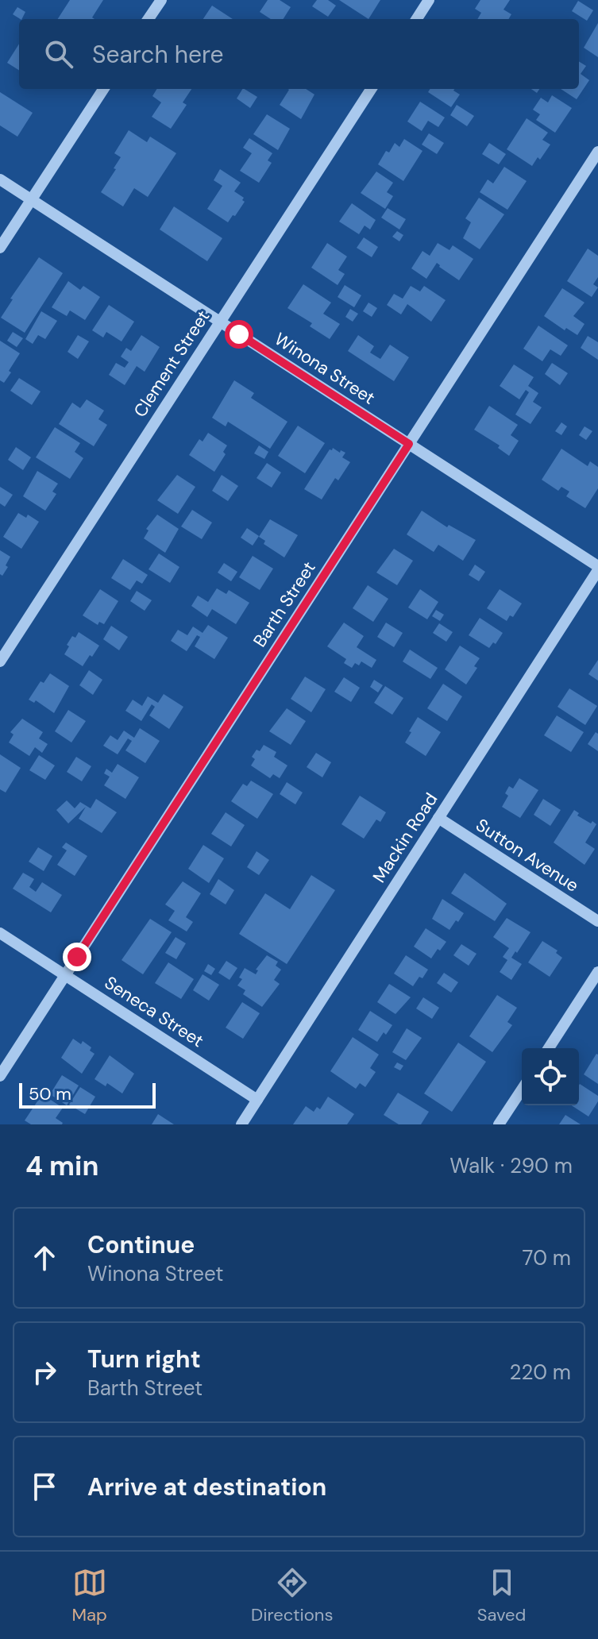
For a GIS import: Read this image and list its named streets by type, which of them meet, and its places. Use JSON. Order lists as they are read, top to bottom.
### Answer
{
  "streets": {
    "street": [
      "Clement Street",
      "Winona Street",
      "Barth Street",
      "Mackin Road",
      "Sutton Avenue",
      "Seneca Street"
    ]
  },
  "crossings": [
    ["Clement Street", "Winona Street"],
    ["Winona Street", "Barth Street"],
    ["Winona Street", "Mackin Road"],
    ["Barth Street", "Seneca Street"],
    ["Mackin Road", "Sutton Avenue"],
    ["Mackin Road", "Seneca Street"]
  ],
  "scale_bar": "50 m",
  "page": {
    "search": "Search here",
    "scale": "50 m",
    "heading": ["4 min", "Walk · 290 m"],
    "list": [
      ["Continue", "Winona Street", "70 m"],
      ["Turn right", "Barth Street", "220 m"],
      "Arrive at destination"
    ],
    "nav": ["Map", "Directions", "Saved"]
  }
}
